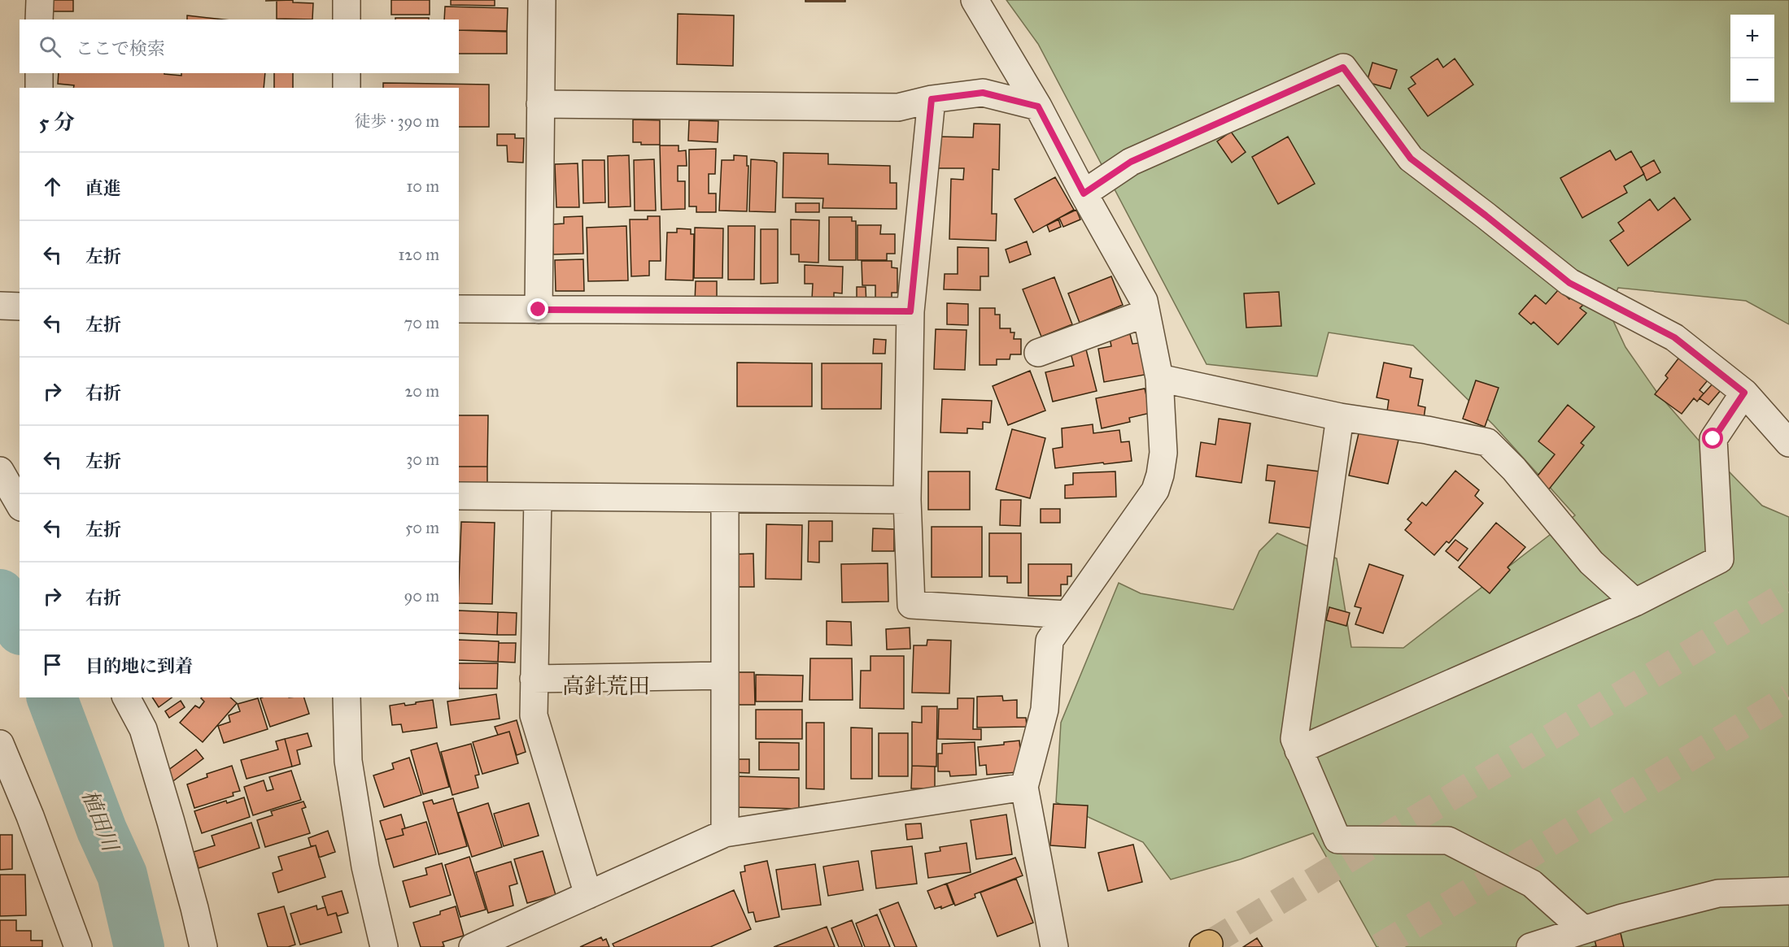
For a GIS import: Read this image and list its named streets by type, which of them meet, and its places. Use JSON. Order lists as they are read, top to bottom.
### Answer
{
  "districts": ["高針荒田"],
  "water": ["植田川"],
  "page": {
    "map_buttons": ["+", "−"],
    "search": "ここで検索",
    "heading": ["5 分", "徒歩 · 390 m"],
    "list": [
      ["直進", "10 m"],
      ["左折", "120 m"],
      ["左折", "70 m"],
      ["右折", "20 m"],
      ["左折", "30 m"],
      ["左折", "50 m"],
      ["右折", "90 m"],
      "目的地に到着"
    ]
  }
}
